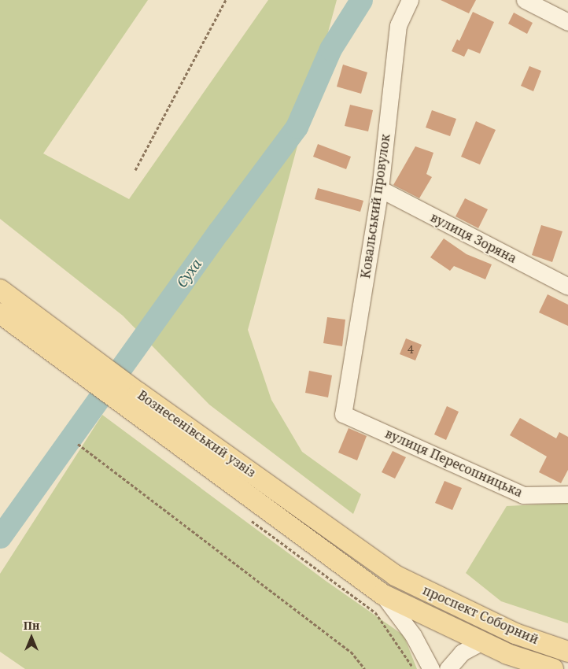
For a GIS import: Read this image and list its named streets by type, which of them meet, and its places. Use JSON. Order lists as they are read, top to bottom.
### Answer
{
  "streets": {
    "main road": ["Вознесенівський узвіз", "проспект Соборний"],
    "street": ["Ковальський провулок", "вулиця Зоряна", "вулиця Пересопницька"]
  },
  "crossings": [
    ["Ковальський провулок", "вулиця Зоряна"],
    ["Ковальський провулок", "вулиця Пересопницька"],
    ["Вознесенівський узвіз", "проспект Соборний"]
  ],
  "water": ["Суха"],
  "house_numbers": ["4"],
  "north": "top"
}
